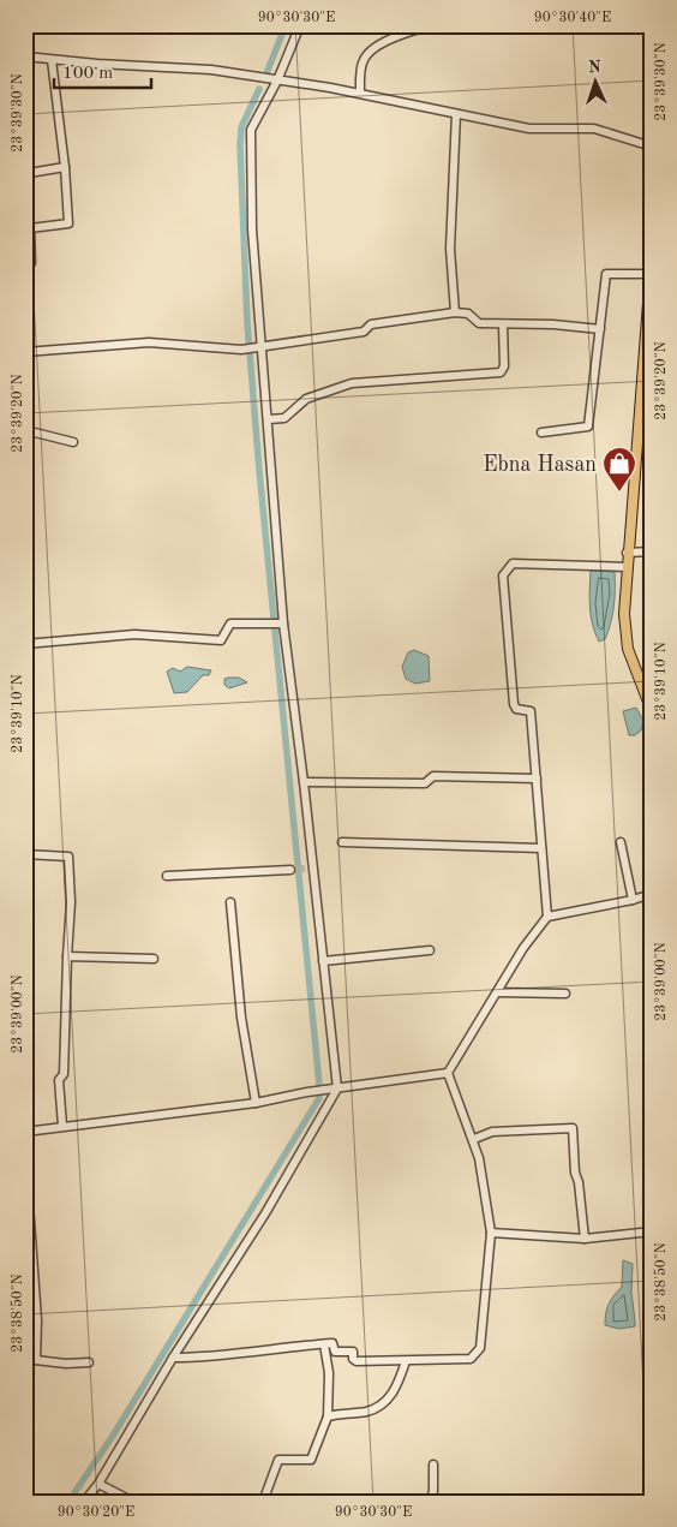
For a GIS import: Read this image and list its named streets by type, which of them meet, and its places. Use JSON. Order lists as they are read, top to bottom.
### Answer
{
  "places": {
    "shop": ["Ebna Hasan"]
  },
  "scale_bar": "100 m",
  "north": "top",
  "coordinates": [
    "90°30'30\"E",
    "90°30'40\"E",
    "23°39'30\"N",
    "23°39'20\"N",
    "23°39'10\"N",
    "23°39'00\"N",
    "23°38'50\"N",
    "90°30'20\"E"
  ]
}
